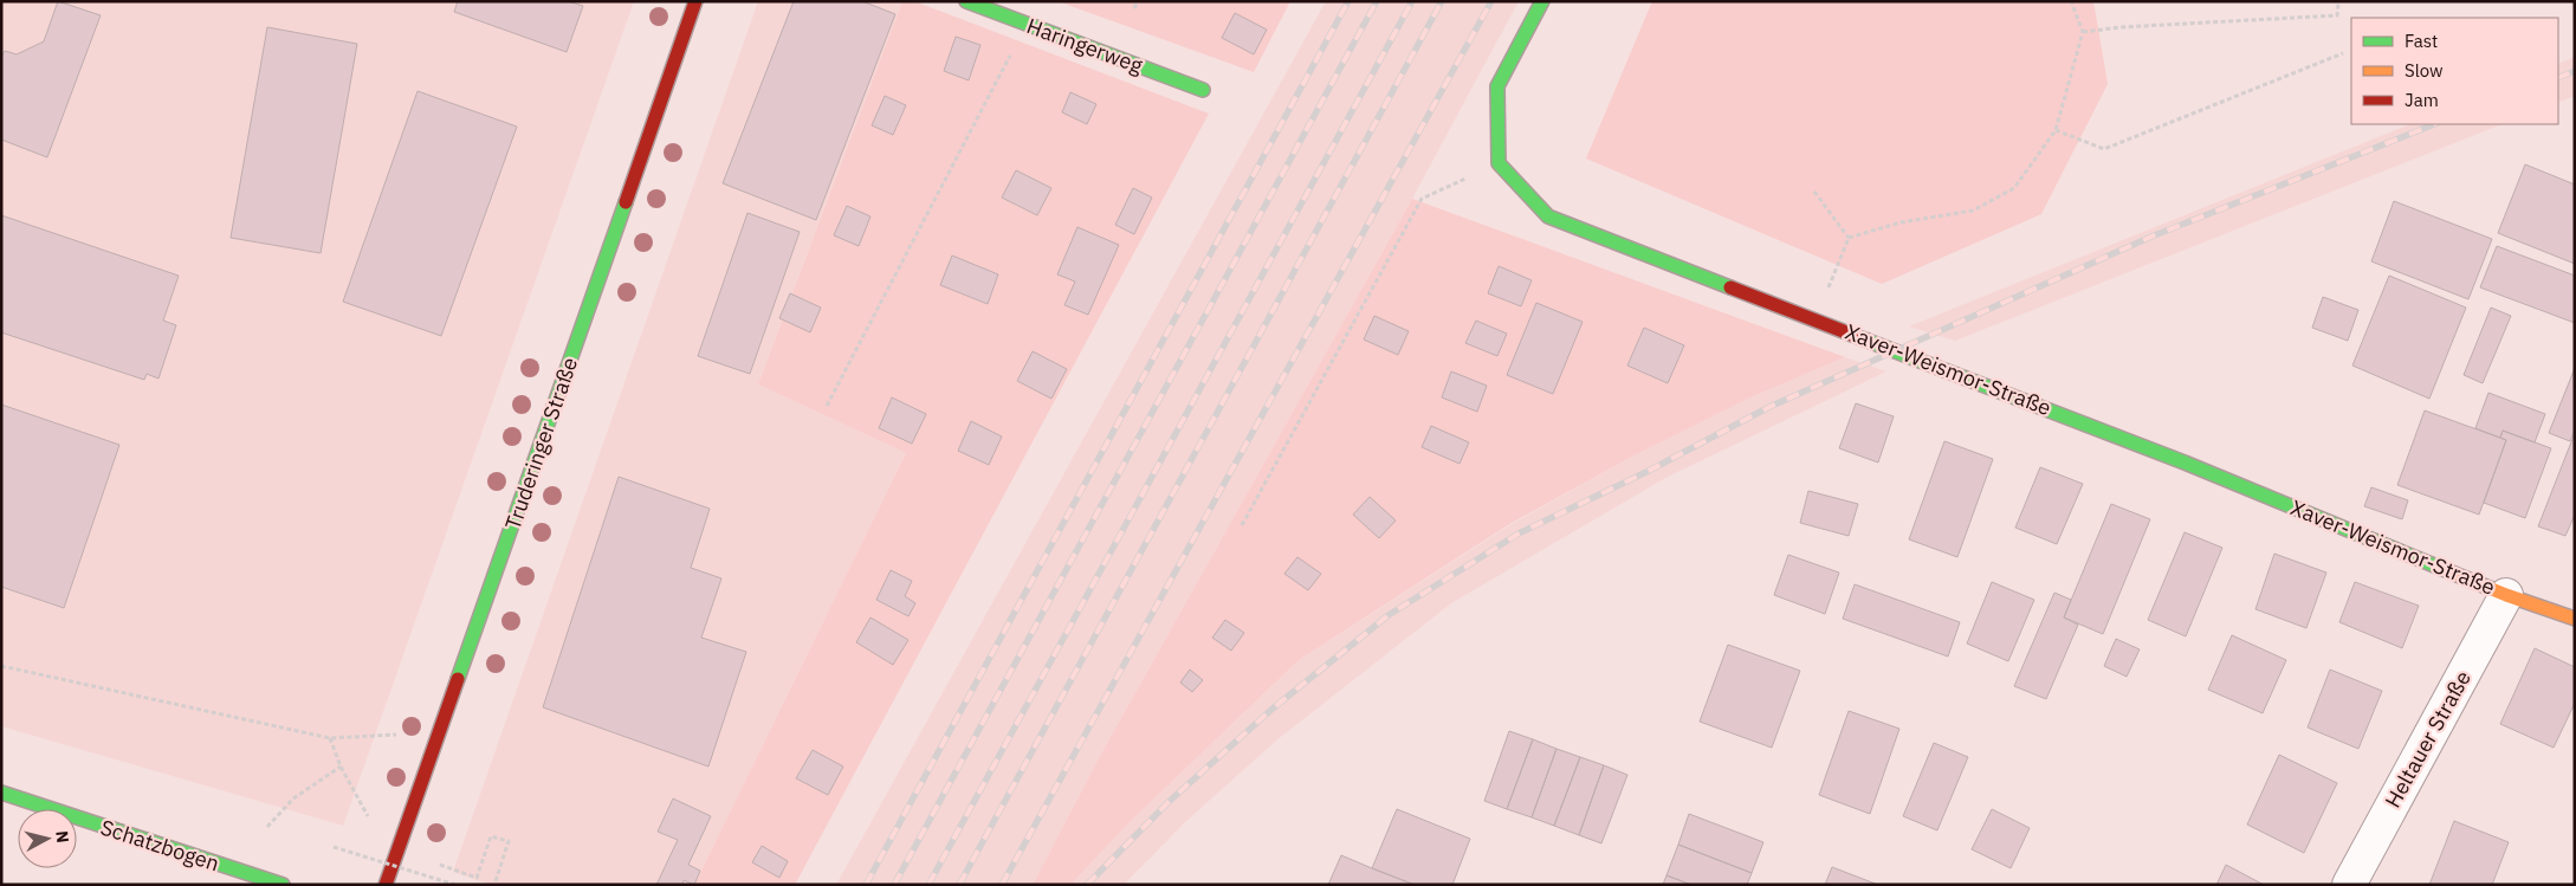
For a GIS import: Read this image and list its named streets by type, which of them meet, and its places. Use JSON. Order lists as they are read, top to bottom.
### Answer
{
  "streets": {
    "street": [
      "Haringerweg",
      "Xaver-Weismor-Straße",
      "Truderinger Straße",
      "Heltauer Straße",
      "Schatzbogen"
    ]
  },
  "crossings": [
    ["Xaver-Weismor-Straße", "Heltauer Straße"]
  ],
  "legend": ["Fast", "Slow", "Jam"],
  "north": "right"
}
